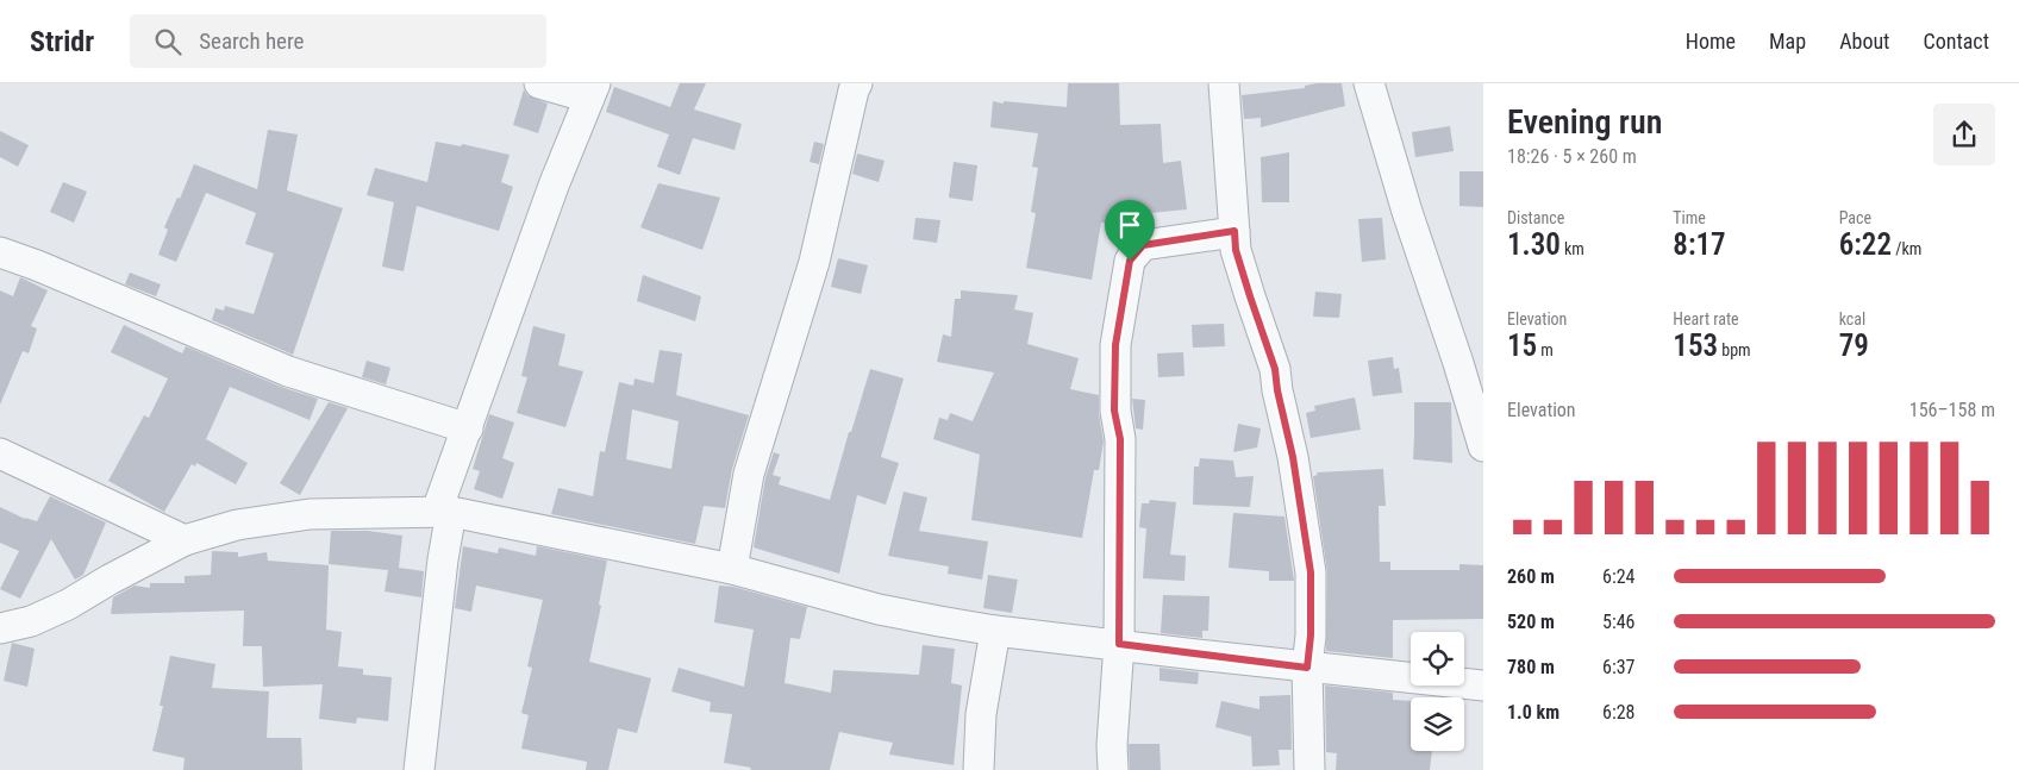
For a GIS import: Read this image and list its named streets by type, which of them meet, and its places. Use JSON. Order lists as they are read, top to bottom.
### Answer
{
  "page": {
    "header": "Stridr",
    "search": "Search here",
    "nav": [
      "Home",
      "Map",
      "About",
      "Contact"
    ],
    "heading": ["Evening run", "18:26 · 5 × 260 m"],
    "stats": [
      ["Distance", "1.30 km"],
      ["Time", "8:17"],
      ["Pace", "6:22 /km"],
      ["Elevation", "15 m"],
      ["Heart rate", "153 bpm"],
      ["kcal", "79"]
    ],
    "chart": ["Elevation", "156–158 m"],
    "list": [
      {
        "name": "260 m",
        "note": "6:24"
      },
      {
        "name": "520 m",
        "note": "5:46"
      },
      {
        "name": "780 m",
        "note": "6:37"
      },
      {
        "name": "1.0 km",
        "note": "6:28"
      }
    ]
  }
}
